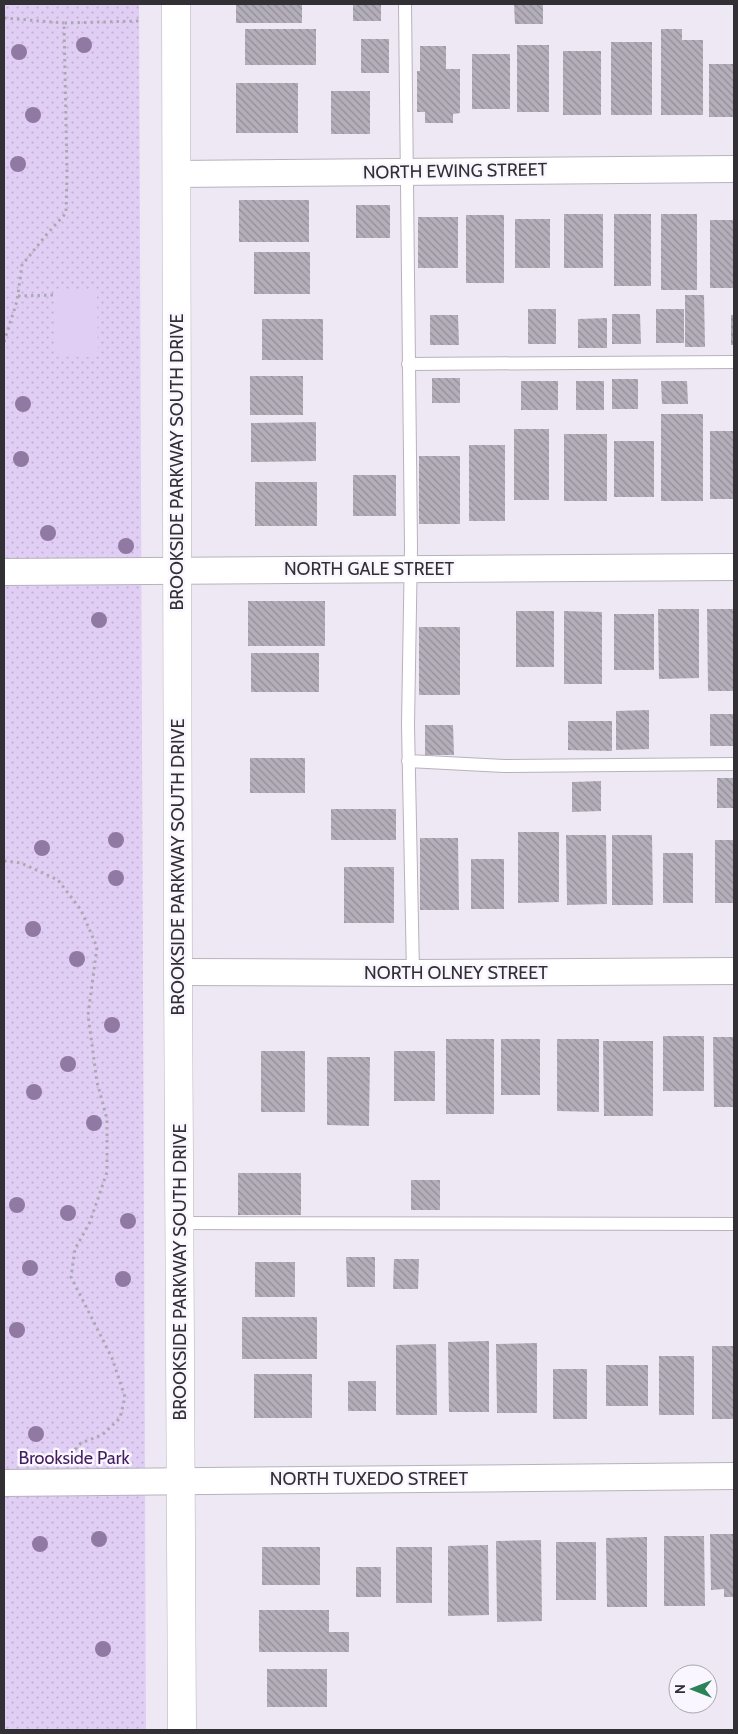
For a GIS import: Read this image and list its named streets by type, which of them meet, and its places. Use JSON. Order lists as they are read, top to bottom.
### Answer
{
  "streets": {
    "main road": ["BROOKSIDE PARKWAY SOUTH DRIVE"],
    "street": [
      "NORTH EWING STREET",
      "NORTH GALE STREET",
      "NORTH OLNEY STREET",
      "NORTH TUXEDO STREET"
    ]
  },
  "crossings": [
    ["NORTH EWING STREET", "BROOKSIDE PARKWAY SOUTH DRIVE"],
    ["BROOKSIDE PARKWAY SOUTH DRIVE", "NORTH GALE STREET"],
    ["BROOKSIDE PARKWAY SOUTH DRIVE", "NORTH OLNEY STREET"],
    ["BROOKSIDE PARKWAY SOUTH DRIVE", "NORTH TUXEDO STREET"]
  ],
  "parks": ["Brookside Park"],
  "north": "left"
}
